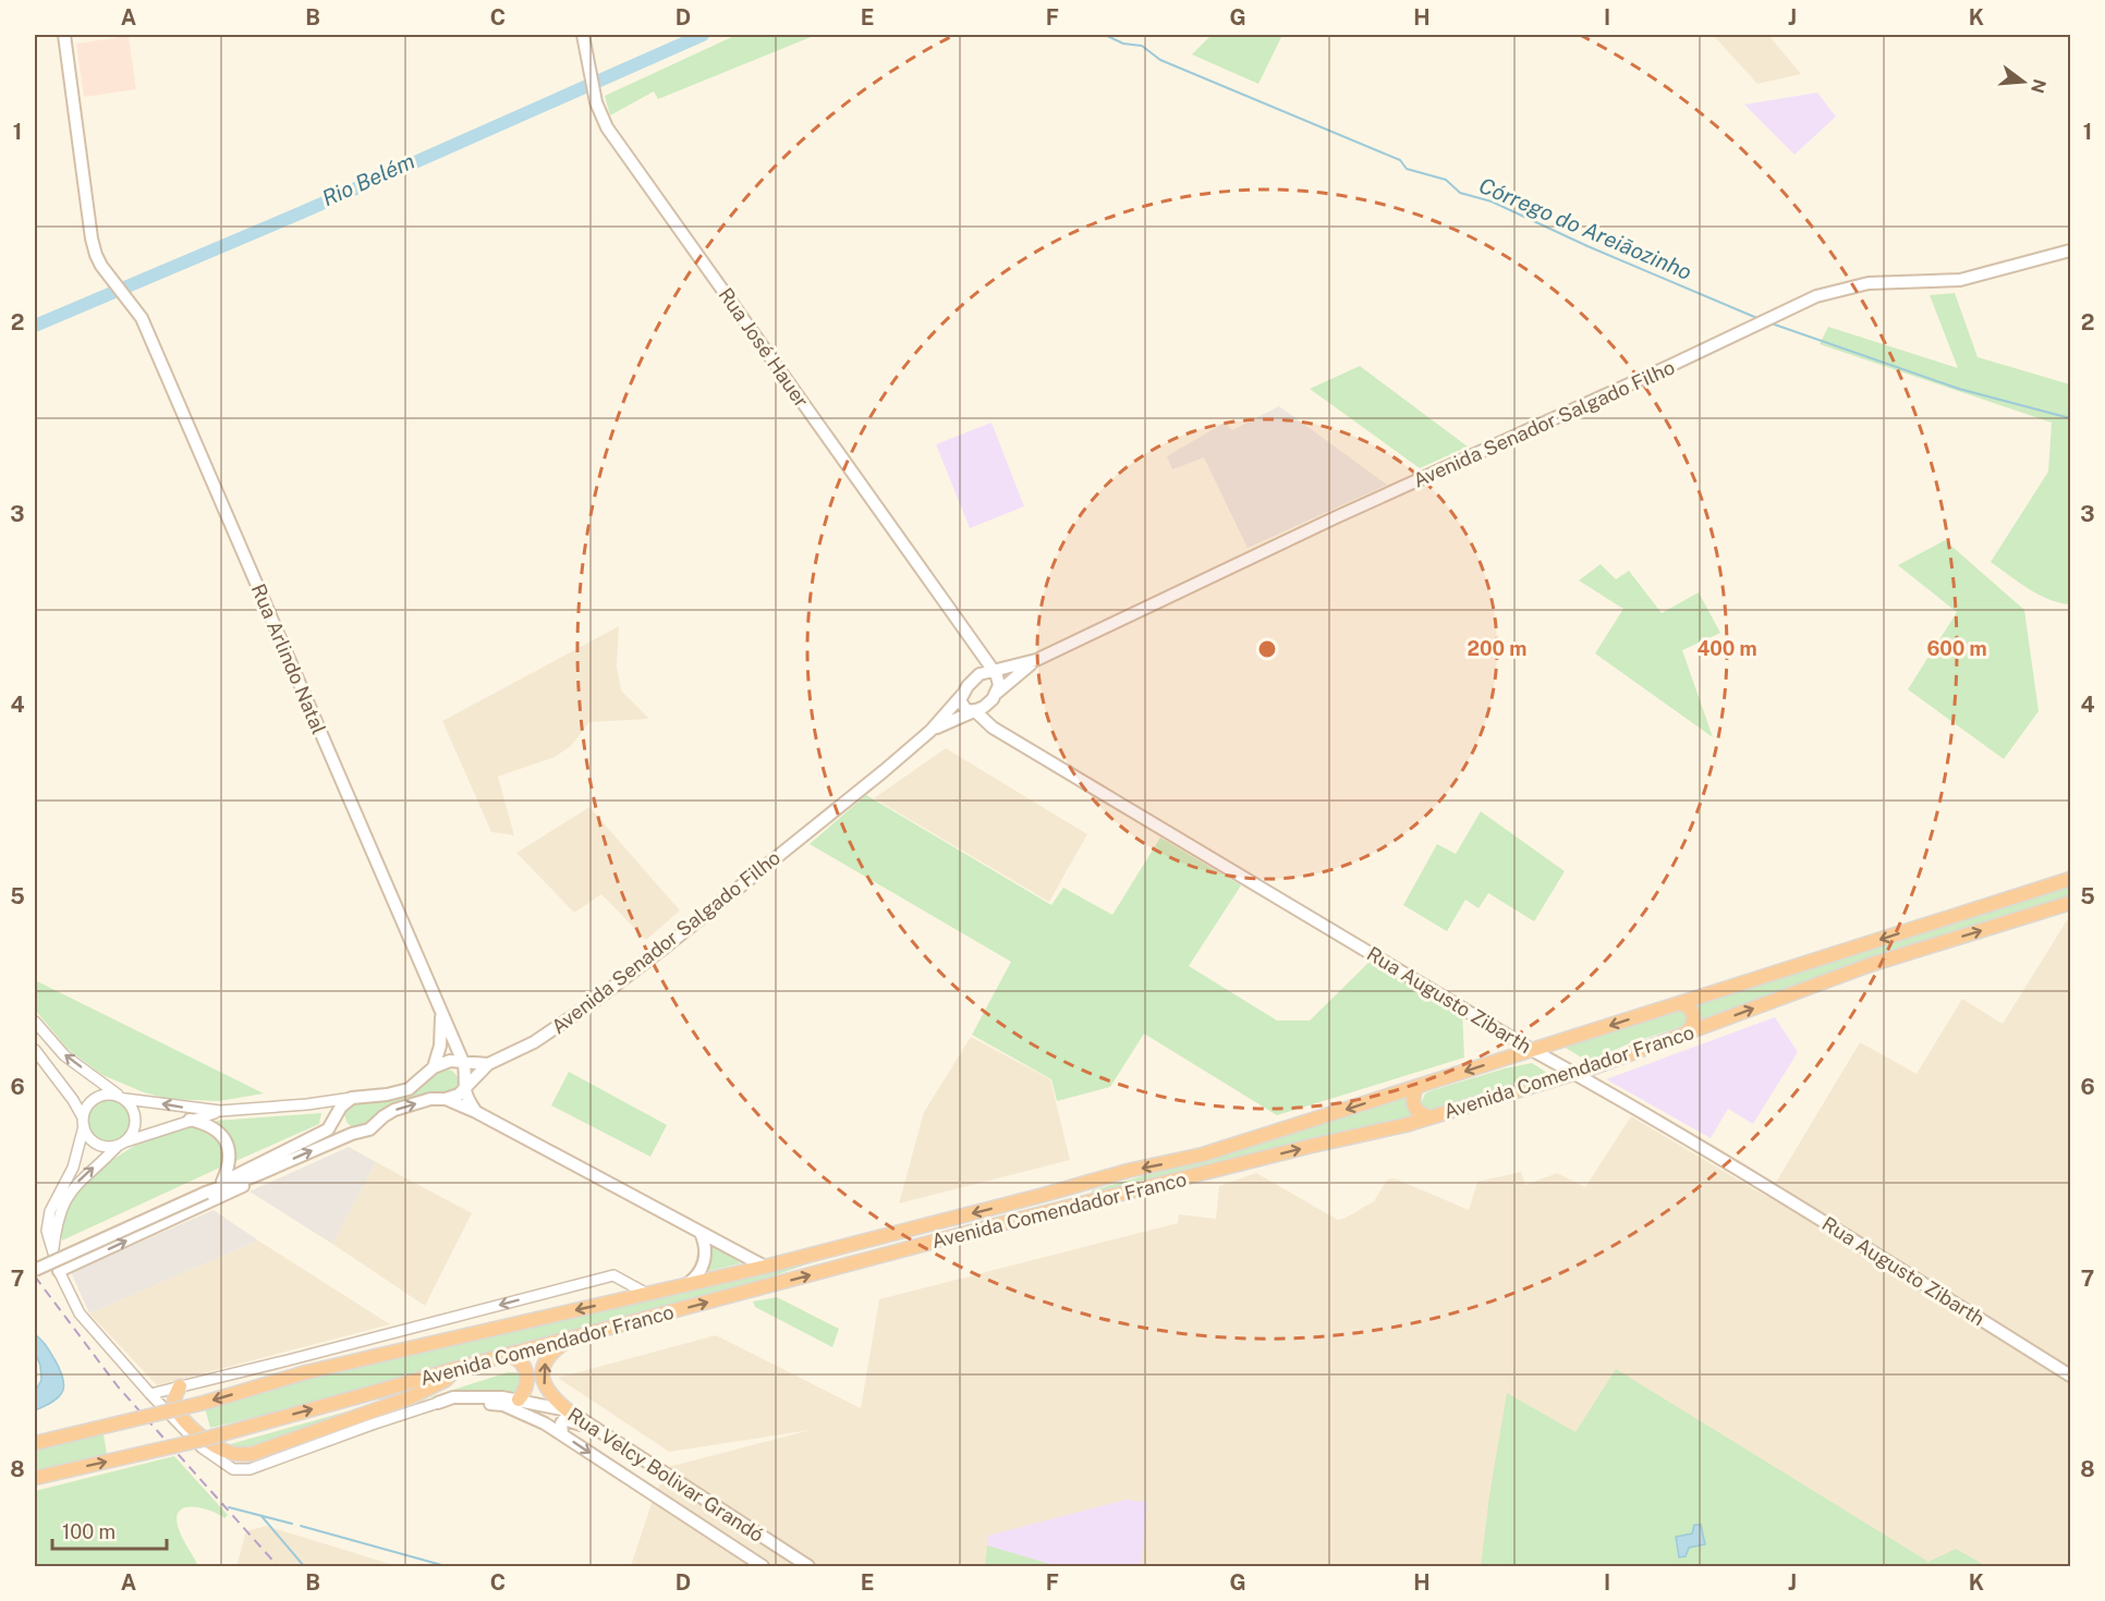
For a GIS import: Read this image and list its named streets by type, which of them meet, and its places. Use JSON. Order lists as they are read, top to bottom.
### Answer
{
  "streets": {
    "highway": ["Avenida Comendador Franco"],
    "main road": [
      "Rua José Hauer",
      "Avenida Senador Salgado Filho",
      "Rua Arlindo Natal",
      "Rua Augusto Zibarth",
      "Rua Velcy Bolivar Grandó"
    ]
  },
  "crossings": [
    ["Rua José Hauer", "Avenida Senador Salgado Filho"],
    ["Avenida Senador Salgado Filho", "Rua Arlindo Natal"],
    ["Avenida Senador Salgado Filho", "Rua Augusto Zibarth"],
    ["Rua Augusto Zibarth", "Avenida Comendador Franco"],
    ["Avenida Comendador Franco", "Rua Velcy Bolivar Grandó"]
  ],
  "water": ["Rio Belém", "Córrego do Areiãozinho"],
  "scale_bar": "100 m",
  "north": "right",
  "grid": {
    "columns": [
      "A",
      "B",
      "C",
      "D",
      "E",
      "F",
      "G",
      "H",
      "I",
      "J",
      "K"
    ],
    "rows": [
      "1",
      "2",
      "3",
      "4",
      "5",
      "6",
      "7",
      "8"
    ]
  },
  "rings": ["200 m", "400 m", "600 m"]
}
